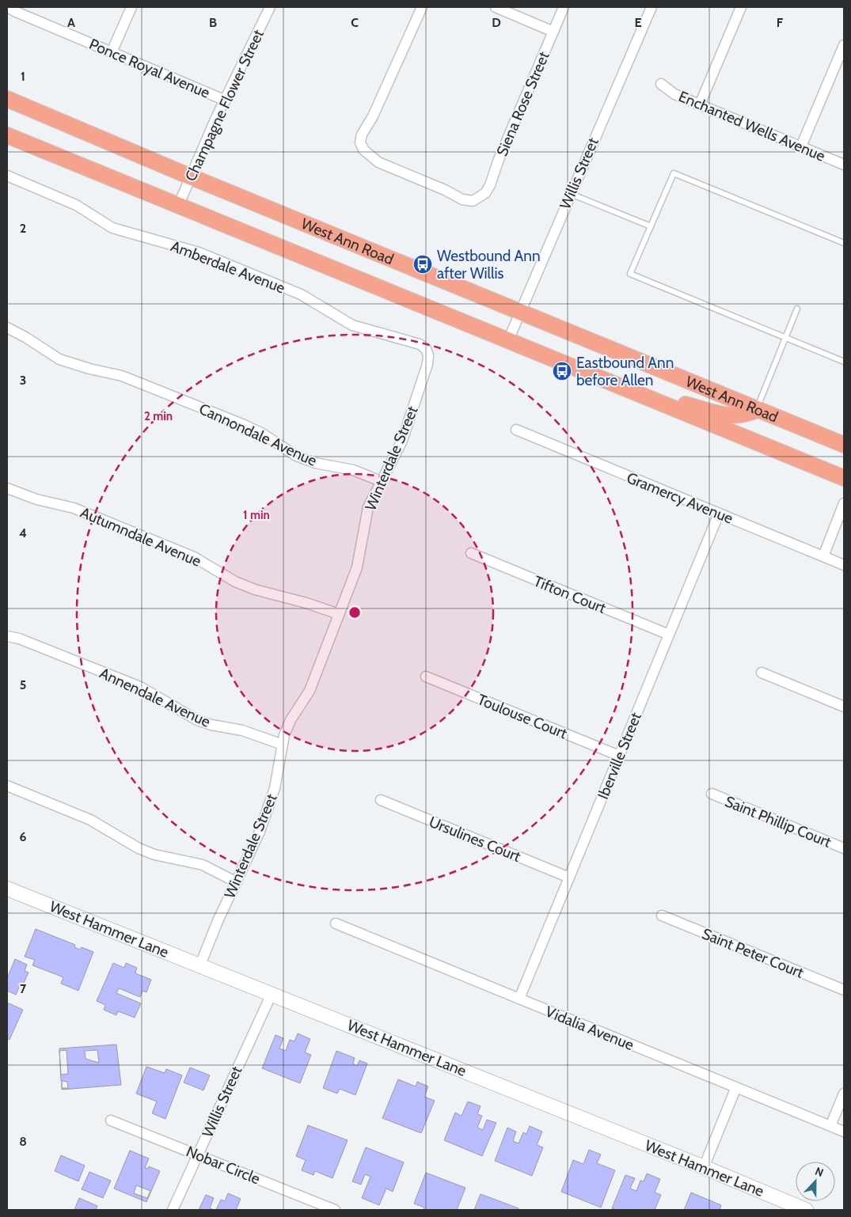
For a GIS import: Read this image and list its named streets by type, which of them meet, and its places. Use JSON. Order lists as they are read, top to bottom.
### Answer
{
  "streets": {
    "main road": ["West Ann Road"],
    "street": [
      "Ponce Royal Avenue",
      "Siena Rose Street",
      "Champagne Flower Street",
      "Enchanted Wells Avenue",
      "Willis Street",
      "Amberdale Avenue",
      "Cannondale Avenue",
      "Winterdale Street",
      "Gramercy Avenue",
      "Autumndale Avenue",
      "Tifton Court",
      "Annendale Avenue",
      "Toulouse Court",
      "Iberville Street",
      "Saint Phillip Court",
      "Ursulines Court",
      "West Hammer Lane",
      "Saint Peter Court",
      "Vidalia Avenue",
      "Nobar Circle"
    ]
  },
  "crossings": [
    ["Ponce Royal Avenue", "Champagne Flower Street"],
    ["Champagne Flower Street", "West Ann Road"],
    ["Willis Street", "West Ann Road"],
    ["Willis Street", "West Hammer Lane"],
    ["Willis Street", "Nobar Circle"],
    ["Amberdale Avenue", "Winterdale Street"],
    ["Cannondale Avenue", "Winterdale Street"],
    ["Winterdale Street", "Autumndale Avenue"],
    ["Winterdale Street", "Annendale Avenue"],
    ["Winterdale Street", "West Hammer Lane"],
    ["Gramercy Avenue", "Iberville Street"],
    ["Tifton Court", "Iberville Street"],
    ["Toulouse Court", "Iberville Street"],
    ["Iberville Street", "Ursulines Court"],
    ["Iberville Street", "Vidalia Avenue"]
  ],
  "places": {
    "bus stop": ["Westbound Ann after Willis", "Eastbound Ann before Allen"]
  },
  "north": "top",
  "grid": {
    "columns": [
      "A",
      "B",
      "C",
      "D",
      "E",
      "F"
    ],
    "rows": [
      "1",
      "2",
      "3",
      "4",
      "5",
      "6",
      "7",
      "8"
    ]
  },
  "rings": ["2 min", "1 min"]
}
